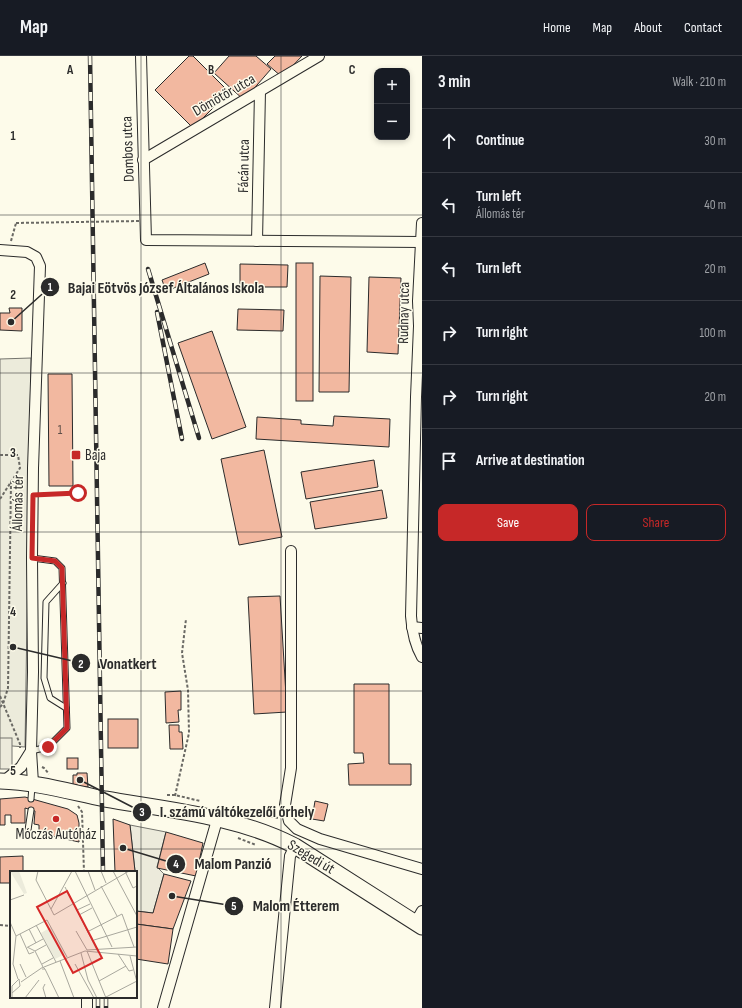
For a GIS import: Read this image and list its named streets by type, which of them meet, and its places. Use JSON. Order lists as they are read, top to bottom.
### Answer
{
  "streets": {
    "main road": ["Szegedi út"],
    "street": [
      "Dömötör utca",
      "Dombos utca",
      "Fácán utca",
      "Rudnay utca",
      "Állomás tér"
    ]
  },
  "crossings": [
    ["Dömötör utca", "Dombos utca"],
    ["Dömötör utca", "Fácán utca"],
    ["Dombos utca", "Fácán utca"],
    ["Állomás tér", "Szegedi út"]
  ],
  "places": {
    "other": [
      "Bajai Eötvös József Általános Iskola",
      "Vonatkert",
      "I. számú váltókezelői őrhely",
      "Móczás Autóház",
      "Malom Panzió",
      "Malom Étterem"
    ],
    "transit": ["Baja"]
  },
  "house_numbers": ["1"],
  "page": {
    "header": "Map",
    "nav": [
      "Home",
      "Map",
      "About",
      "Contact"
    ],
    "heading": ["3 min", "Walk · 210 m"],
    "map_buttons": ["+", "−"],
    "list": [
      ["Continue", "30 m"],
      ["Turn left", "Állomás tér", "40 m"],
      ["Turn left", "20 m"],
      ["Turn right", "100 m"],
      ["Turn right", "20 m"],
      "Arrive at destination"
    ],
    "buttons": ["Save", "Share"]
  },
  "grid": {
    "columns": ["A", "B", "C"],
    "rows": [
      "1",
      "2",
      "3",
      "4",
      "5"
    ]
  }
}
